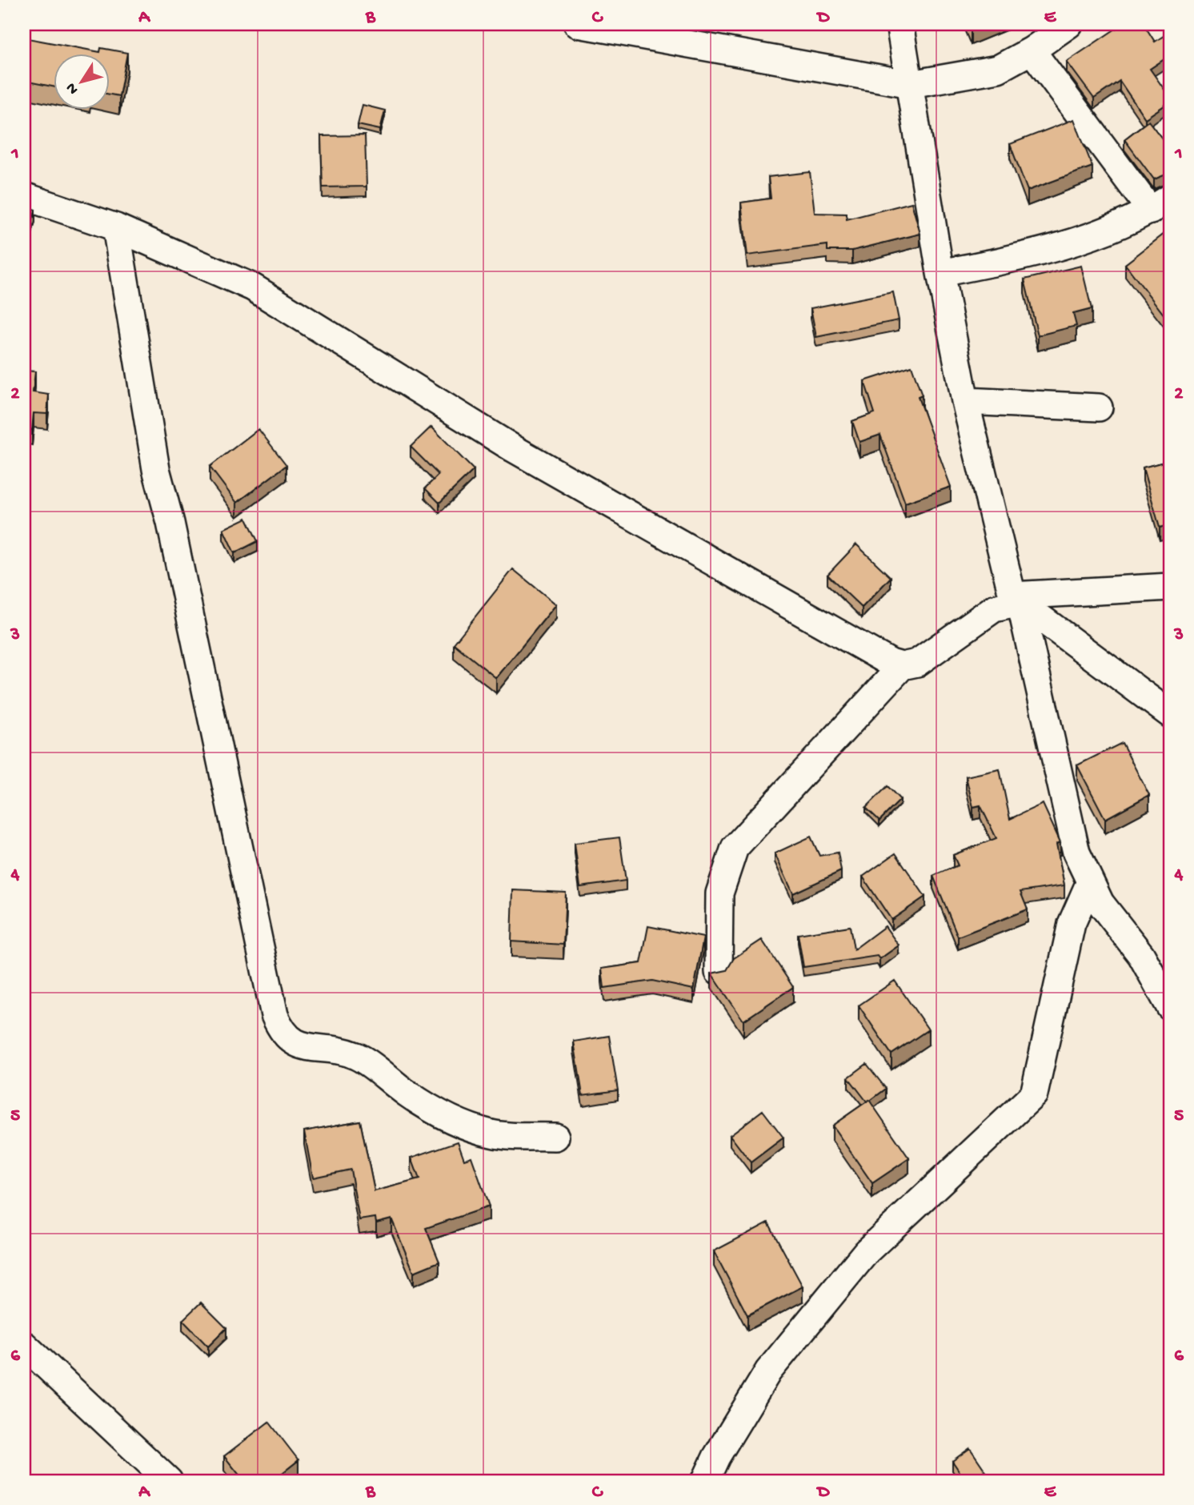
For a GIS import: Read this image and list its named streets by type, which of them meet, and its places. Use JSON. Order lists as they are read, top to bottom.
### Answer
{
  "north": "bottom left",
  "grid": {
    "columns": [
      "A",
      "B",
      "C",
      "D",
      "E"
    ],
    "rows": [
      "1",
      "2",
      "3",
      "4",
      "5",
      "6"
    ]
  }
}
